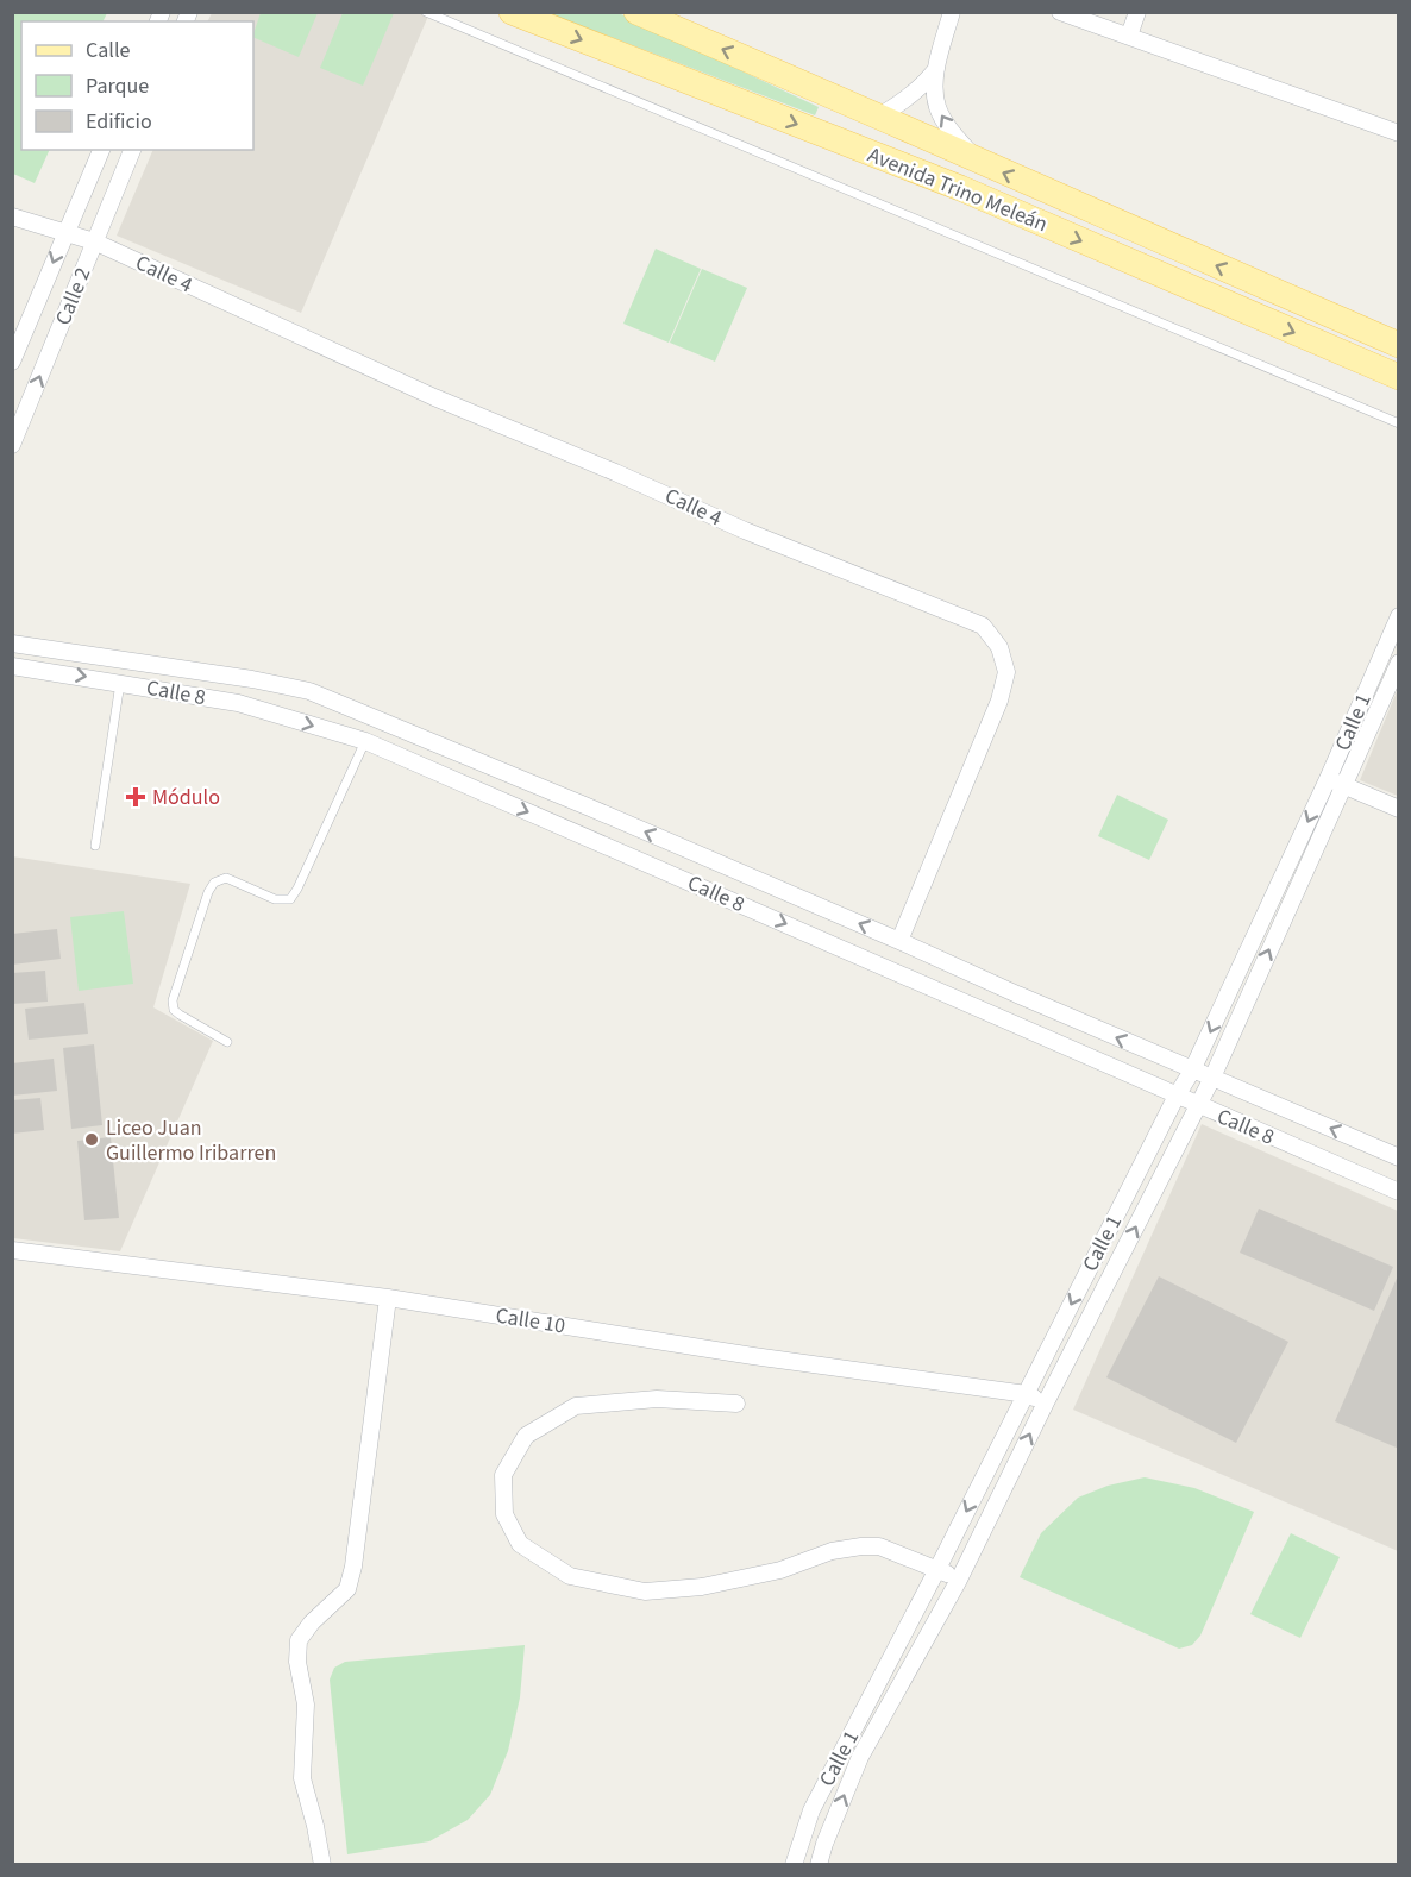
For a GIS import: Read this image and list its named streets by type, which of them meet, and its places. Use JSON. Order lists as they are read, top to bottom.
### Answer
{
  "streets": {
    "main road": ["Avenida Trino Meleán"],
    "street": [
      "Calle 4",
      "Calle 2",
      "Calle 8",
      "Calle 1",
      "Calle 10"
    ]
  },
  "crossings": [
    ["Calle 4", "Calle 2"],
    ["Calle 4", "Calle 8"],
    ["Calle 8", "Calle 1"],
    ["Calle 1", "Calle 10"]
  ],
  "places": {
    "health": ["Módulo"],
    "other": ["Liceo Juan Guillermo Iribarren"]
  },
  "legend": ["Calle", "Parque", "Edificio"]
}
